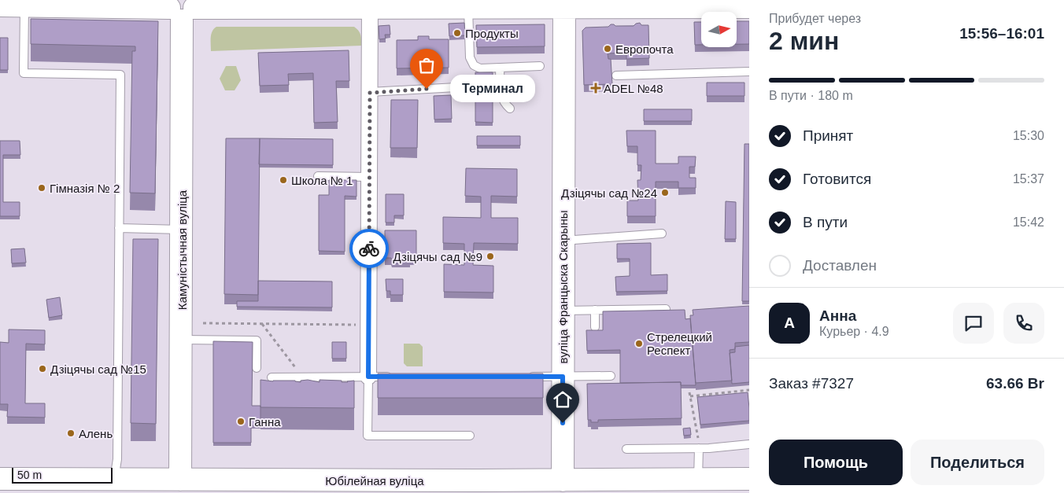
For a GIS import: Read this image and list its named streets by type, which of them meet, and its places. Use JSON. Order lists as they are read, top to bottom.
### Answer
{
  "streets": {
    "street": ["Камуністычная вуліца", "вуліца Францыска Скарыны", "Юбілейная вуліца"]
  },
  "crossings": [
    ["Камуністычная вуліца", "Юбілейная вуліца"],
    ["вуліца Францыска Скарыны", "Юбілейная вуліца"]
  ],
  "places": {
    "other": [
      "Продукты",
      "Европочта",
      "Терминал",
      "Школа № 1",
      "Гімназія № 2",
      "Дзіцячы сад №24",
      "Дзіцячы сад №9",
      "Стрелецкий Респект",
      "Дзіцячы сад №15",
      "Ганна",
      "Алень"
    ],
    "health": ["ADEL №48"]
  },
  "scale_bar": "50 m",
  "north": "right",
  "page": {
    "heading": ["2 мин", "Прибудет через", "15:56–16:01"],
    "panel": [
      "Анна",
      "Курьер · 4.9",
      "Заказ #7327",
      "63.66 Br"
    ],
    "bar": "В пути · 180 m",
    "bubble": "Терминал",
    "list": [
      ["Принят", "15:30"],
      ["Готовится", "15:37"],
      ["В пути", "15:42"],
      "Доставлен"
    ],
    "round": "А",
    "buttons": ["Помощь", "Поделиться"],
    "scale": "50 m"
  }
}
